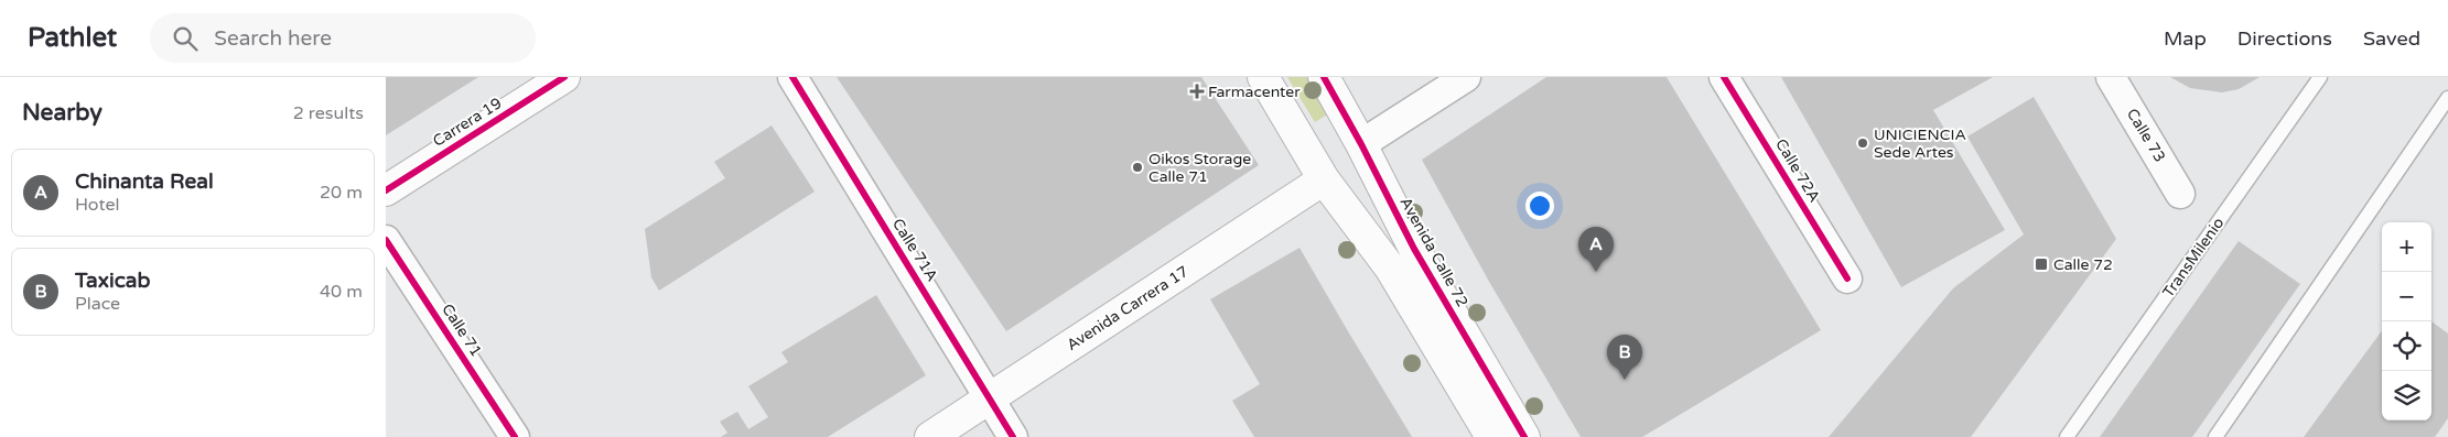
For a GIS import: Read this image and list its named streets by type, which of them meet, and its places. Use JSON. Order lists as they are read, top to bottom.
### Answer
{
  "streets": {
    "main road": ["Carrera 19", "Avenida Calle 72", "Avenida Carrera 17"],
    "street": [
      "Calle 73",
      "Calle 72A",
      "Calle 71A",
      "Calle 71"
    ],
    "lane": ["TransMilenio"]
  },
  "crossings": [
    ["Calle 71A", "Avenida Carrera 17"]
  ],
  "places": {
    "health": ["Farmacenter"],
    "other": ["UNICIENCIA Sede Artes", "Oikos Storage Calle 71"],
    "transit": ["Calle 72"]
  },
  "page": {
    "header": "Pathlet",
    "search": "Search here",
    "nav": ["Map", "Directions", "Saved"],
    "heading": ["Nearby", "2 results"],
    "list": [
      {
        "mark": "A",
        "name": "Chinanta Real",
        "note": "Hotel",
        "value": "20 m"
      },
      {
        "mark": "B",
        "name": "Taxicab",
        "note": "Place",
        "value": "40 m"
      }
    ],
    "map_buttons": ["+", "−"],
    "pins": ["A", "B"]
  }
}
